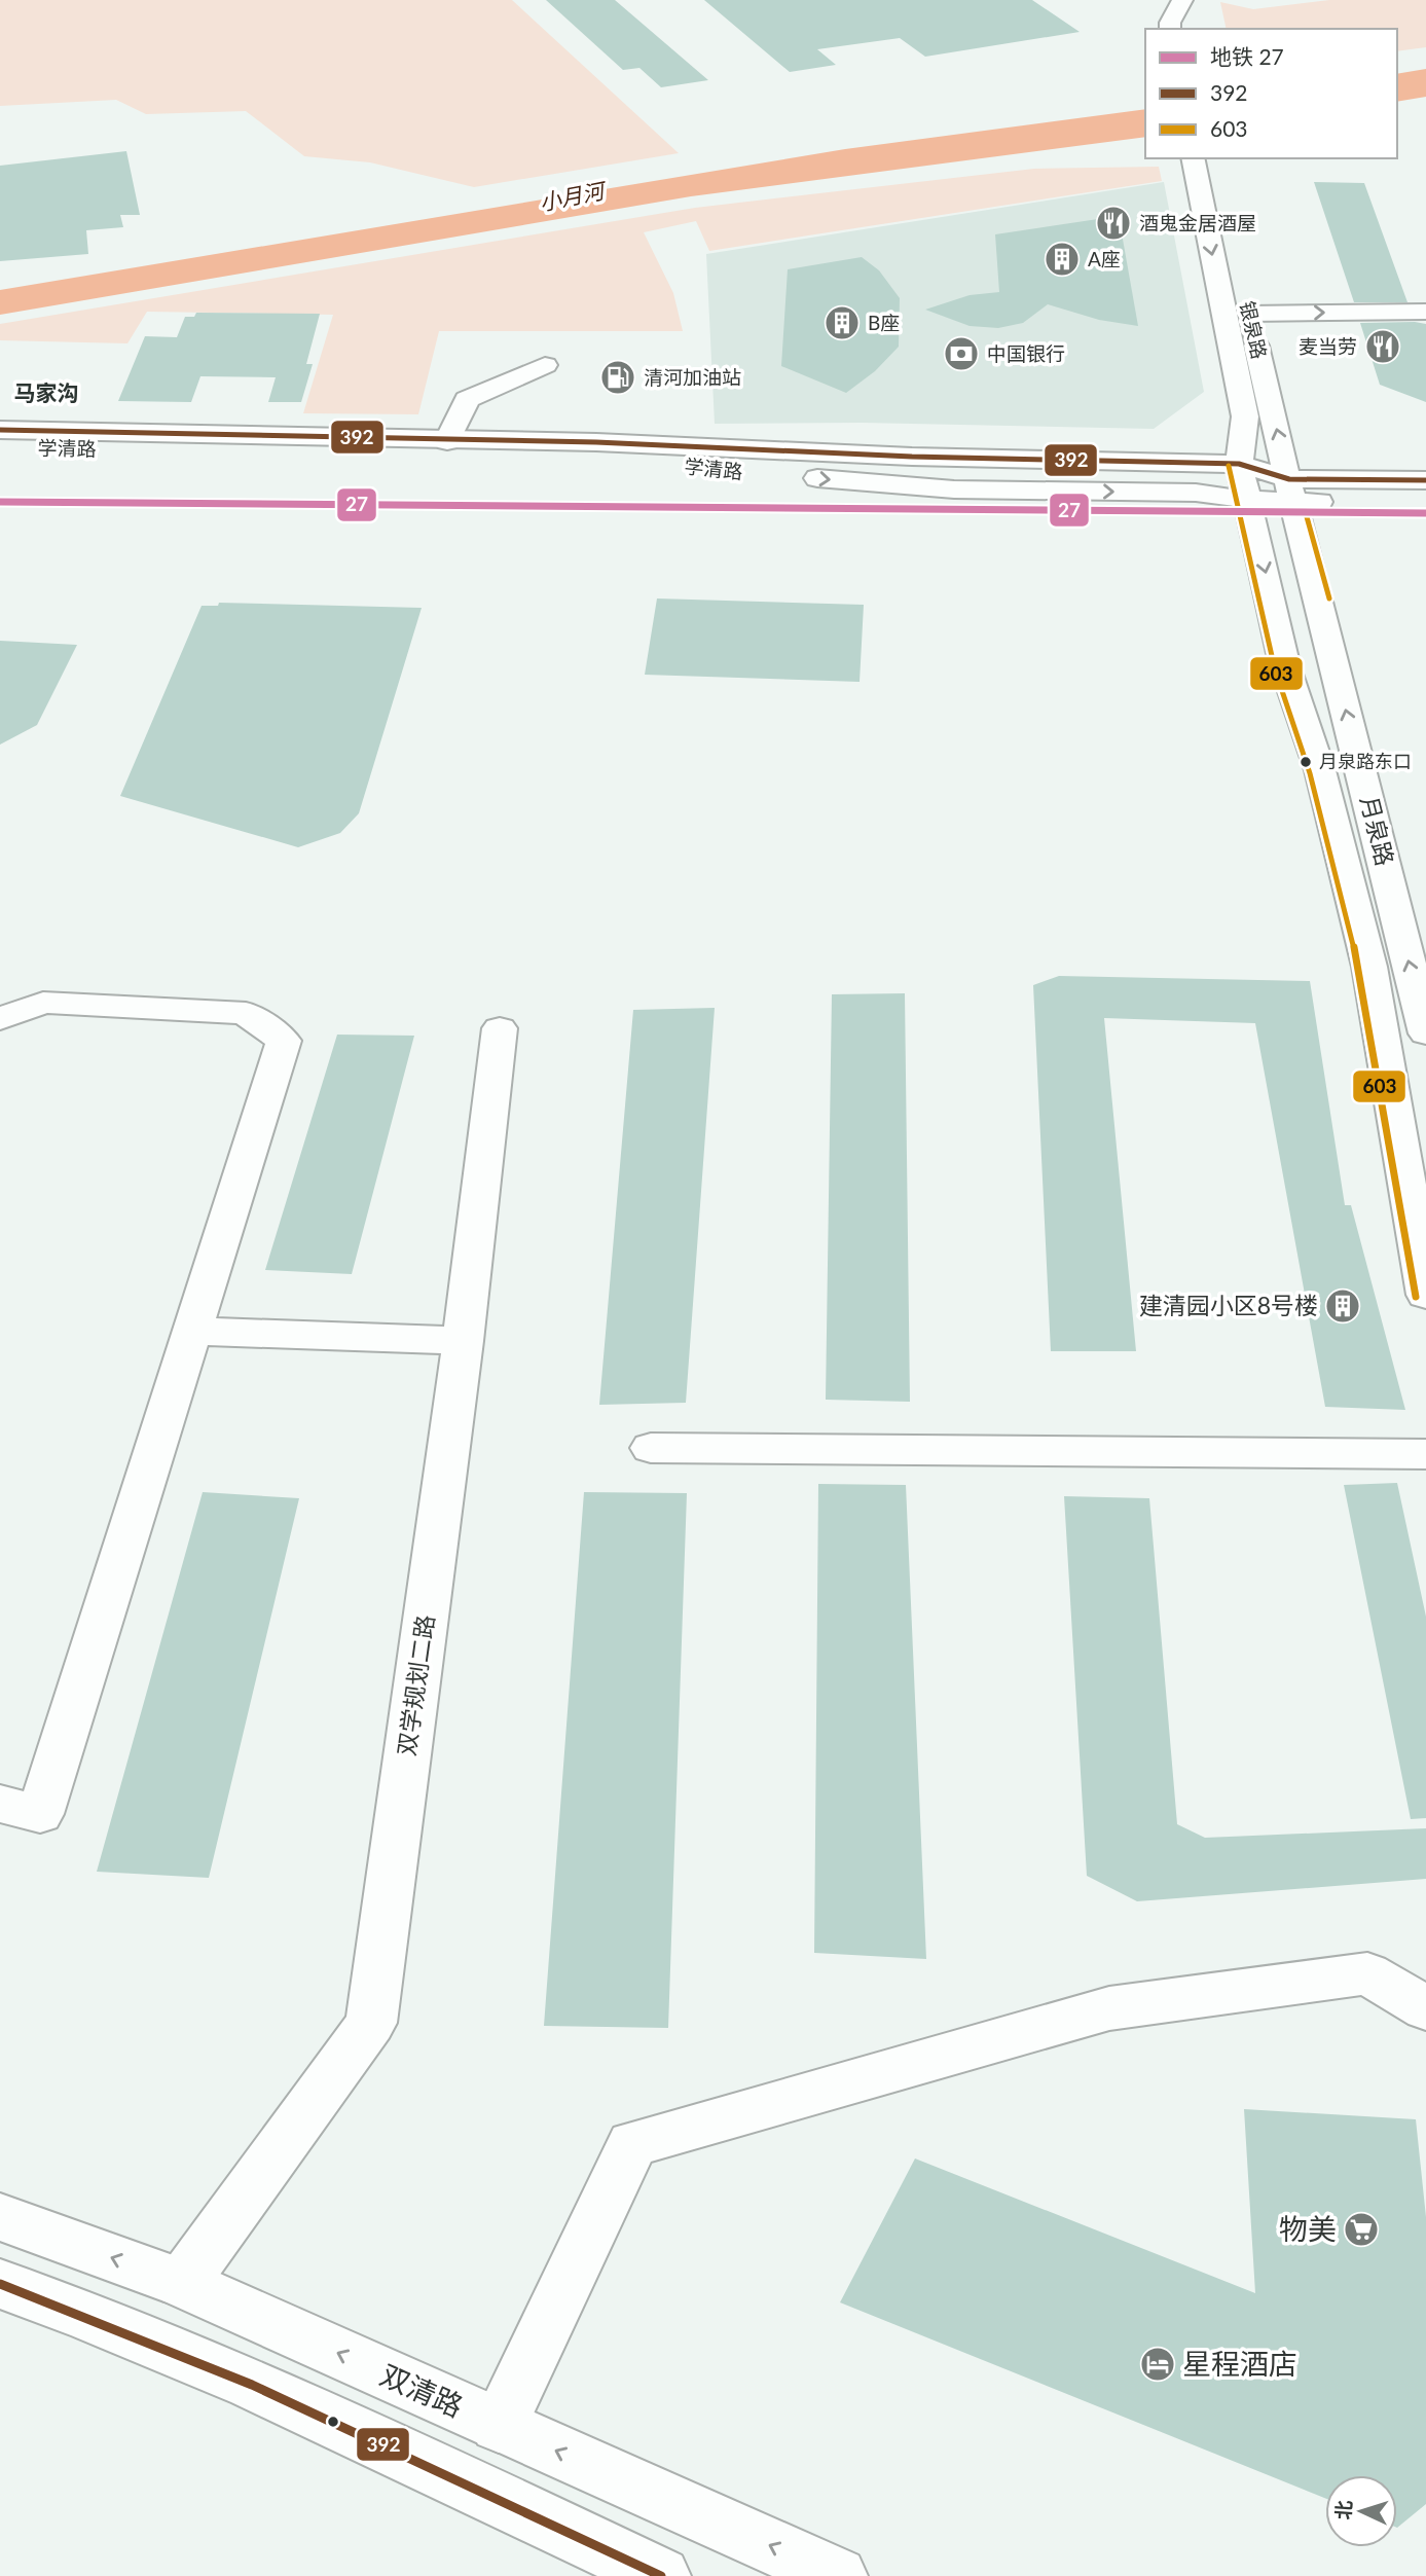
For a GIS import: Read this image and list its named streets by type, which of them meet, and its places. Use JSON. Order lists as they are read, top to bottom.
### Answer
{
  "streets": {
    "main road": [
      "银泉路",
      "学清路",
      "月泉路",
      "双学规划二路",
      "双清路"
    ]
  },
  "crossings": [
    ["银泉路", "学清路"],
    ["银泉路", "月泉路"],
    ["学清路", "月泉路"],
    ["双学规划二路", "双清路"]
  ],
  "districts": ["马家沟"],
  "water": ["小月河"],
  "places": {
    "restaurant": ["酒鬼金居酒屋", "麦当劳"],
    "building": ["A座", "B座", "建清园小区8号楼"],
    "bank": ["中国银行"],
    "fuel station": ["清河加油站"],
    "other": ["月泉路东口"],
    "supermarket": ["物美"],
    "hotel": ["星程酒店"]
  },
  "lines": ["transit line 392", "transit line 603", "metro line 27"],
  "legend": ["地铁 27", "392", "603"],
  "north": "left"
}
